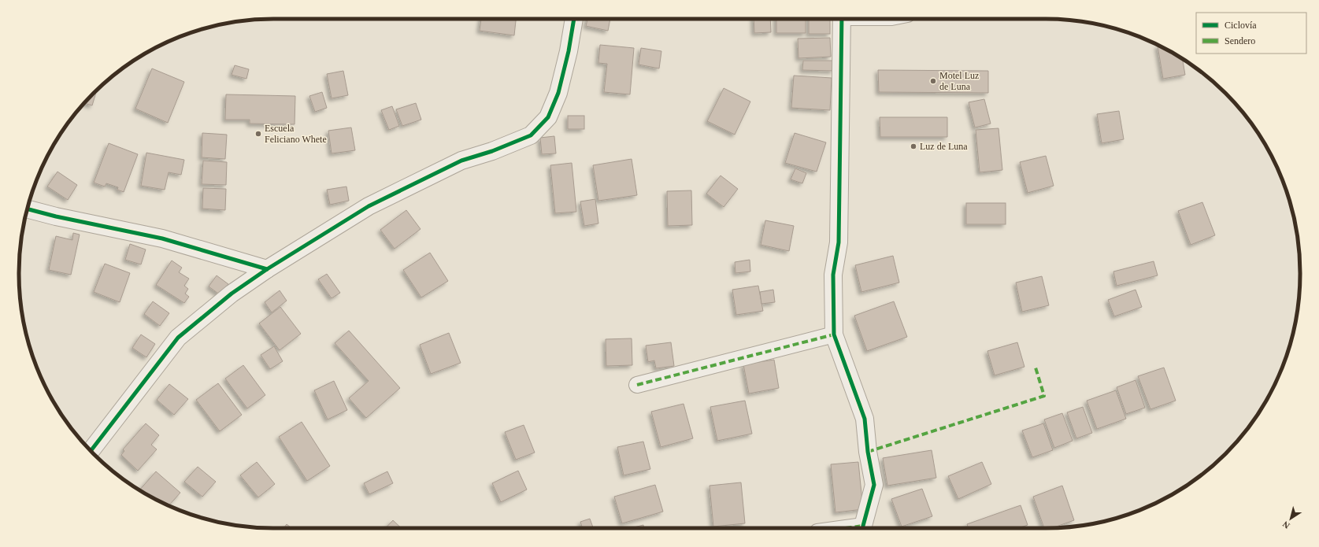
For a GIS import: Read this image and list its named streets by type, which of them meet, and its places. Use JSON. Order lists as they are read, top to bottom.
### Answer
{
  "places": ["Motel Luz de Luna", "Escuela Feliciano Whete", "Luz de Luna"],
  "legend": ["Ciclovía", "Sendero"],
  "north": "bottom left"
}
